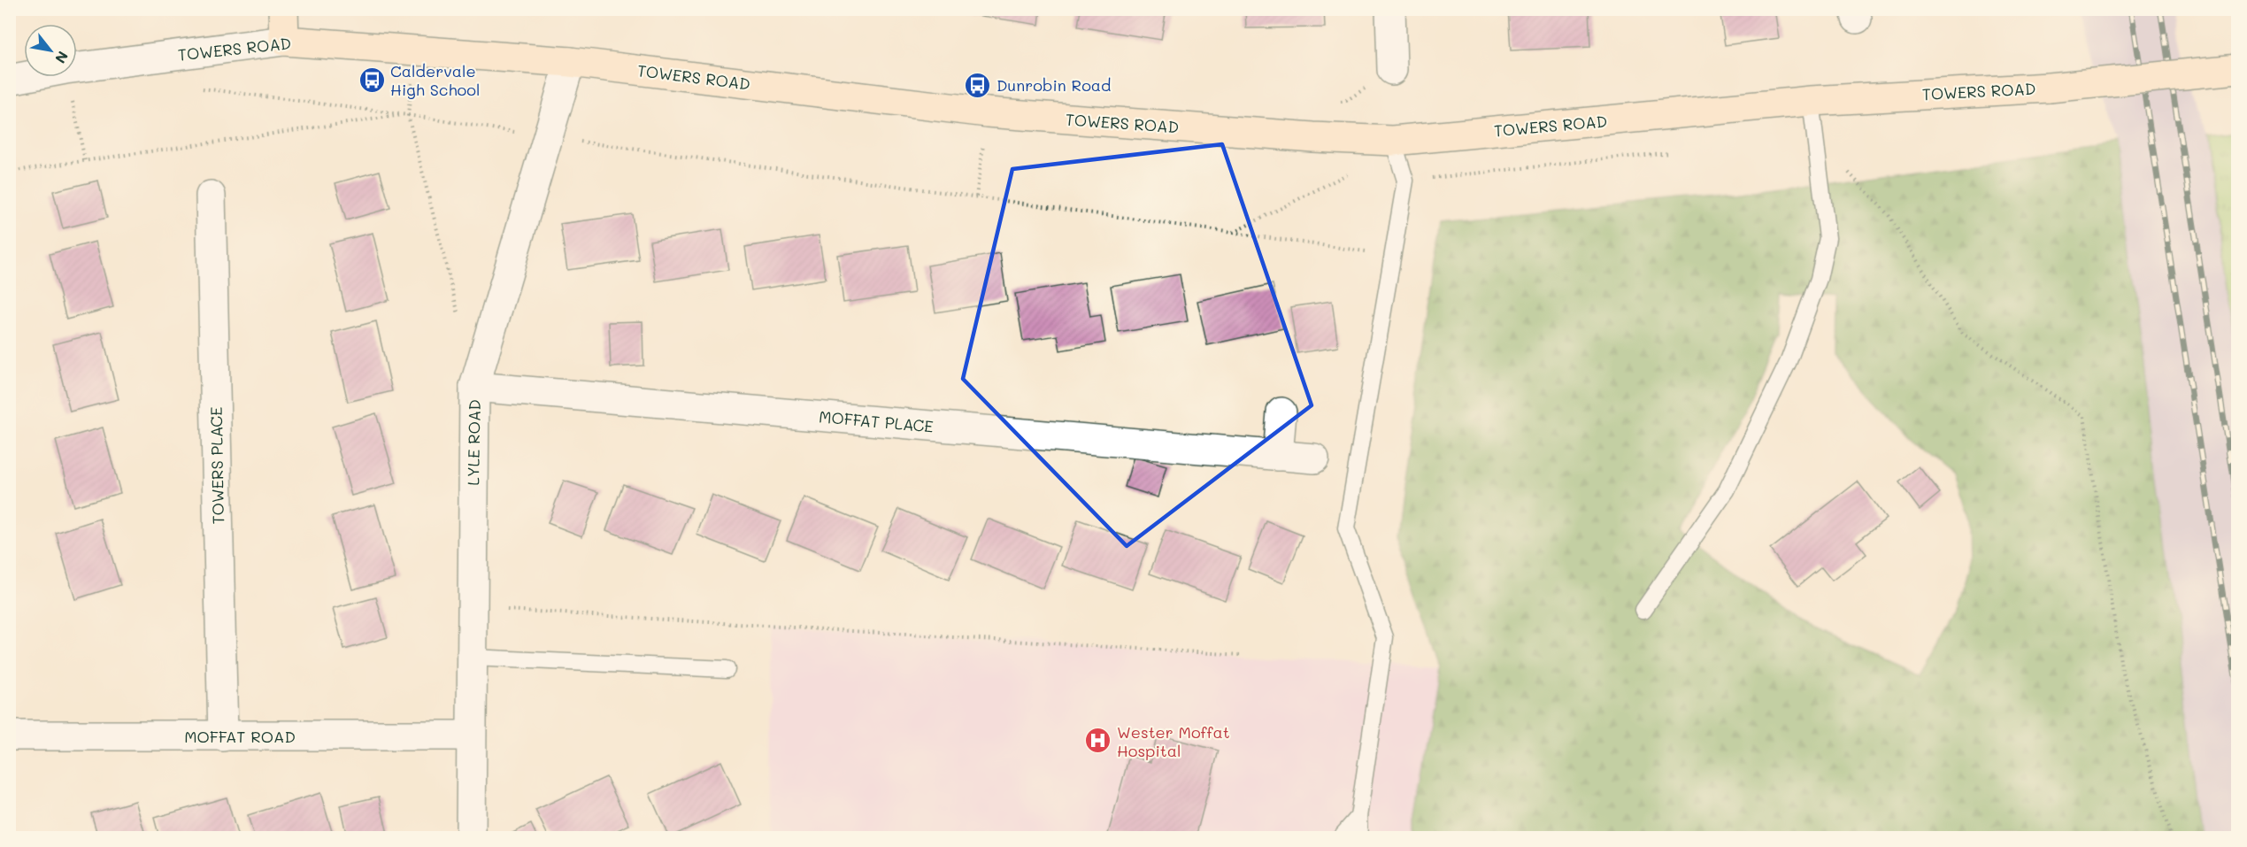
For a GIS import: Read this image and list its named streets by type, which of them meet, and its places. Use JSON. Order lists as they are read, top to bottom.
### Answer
{
  "streets": {
    "main road": ["TOWERS ROAD"],
    "street": [
      "MOFFAT PLACE",
      "LYLE ROAD",
      "TOWERS PLACE",
      "MOFFAT ROAD"
    ]
  },
  "crossings": [
    ["TOWERS ROAD", "LYLE ROAD"],
    ["MOFFAT PLACE", "LYLE ROAD"],
    ["LYLE ROAD", "MOFFAT ROAD"],
    ["TOWERS PLACE", "MOFFAT ROAD"]
  ],
  "places": {
    "bus stop": ["Caldervale High School", "Dunrobin Road"],
    "hospital": ["Wester Moffat Hospital"]
  },
  "north": "bottom right"
}
